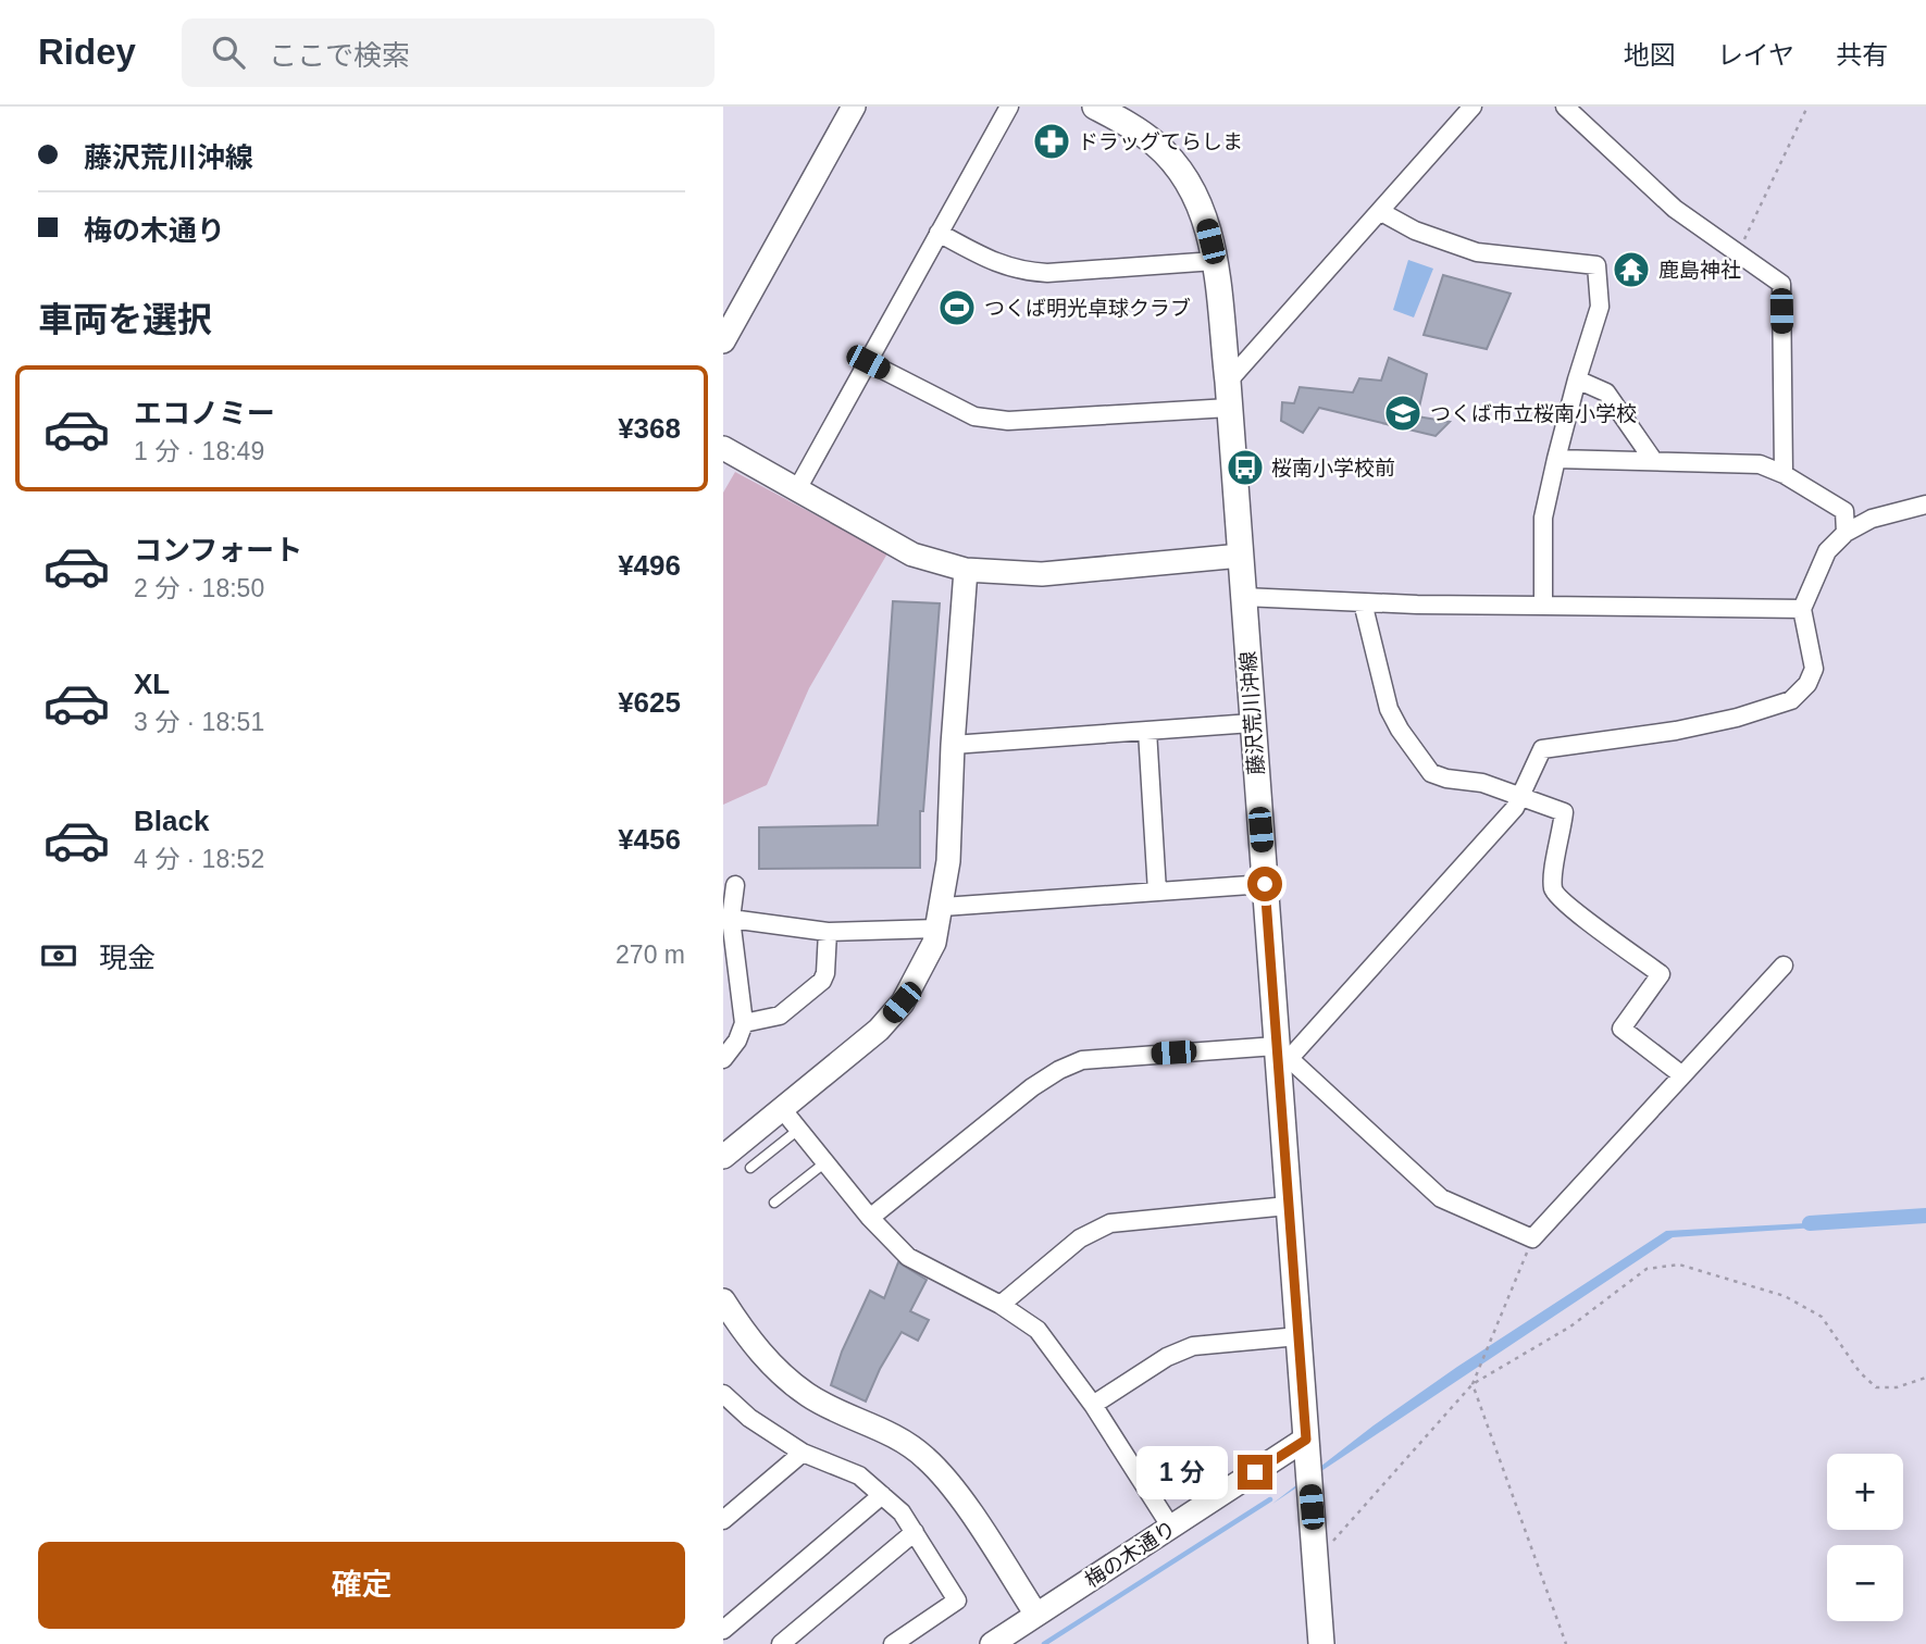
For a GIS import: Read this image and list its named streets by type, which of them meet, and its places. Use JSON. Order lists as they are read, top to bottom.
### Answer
{
  "streets": {
    "main road": ["藤沢荒川沖線"],
    "street": ["梅の木通り"]
  },
  "crossings": [
    ["藤沢荒川沖線", "梅の木通り"]
  ],
  "places": {
    "pharmacy": ["ドラッグてらしま"],
    "temple": ["鹿島神社"],
    "sports": ["つくば明光卓球クラブ"],
    "school or university": ["つくば市立桜南小学校"],
    "bus stop": ["桜南小学校前"]
  },
  "page": {
    "header": "Ridey",
    "search": "ここで検索",
    "nav": ["地図", "レイヤ", "共有"],
    "banner": ["藤沢荒川沖線", "梅の木通り"],
    "heading": "車両を選択",
    "list": [
      {
        "name": "エコノミー",
        "note": "1 分 · 18:49",
        "value": "¥368"
      },
      {
        "name": "コンフォート",
        "note": "2 分 · 18:50",
        "value": "¥496"
      },
      {
        "name": "XL",
        "note": "3 分 · 18:51",
        "value": "¥625"
      },
      {
        "name": "Black",
        "note": "4 分 · 18:52",
        "value": "¥456"
      }
    ],
    "pay": ["現金", "270 m"],
    "bubble": "1 分",
    "map_buttons": ["+", "−"],
    "buttons": "確定"
  }
}
